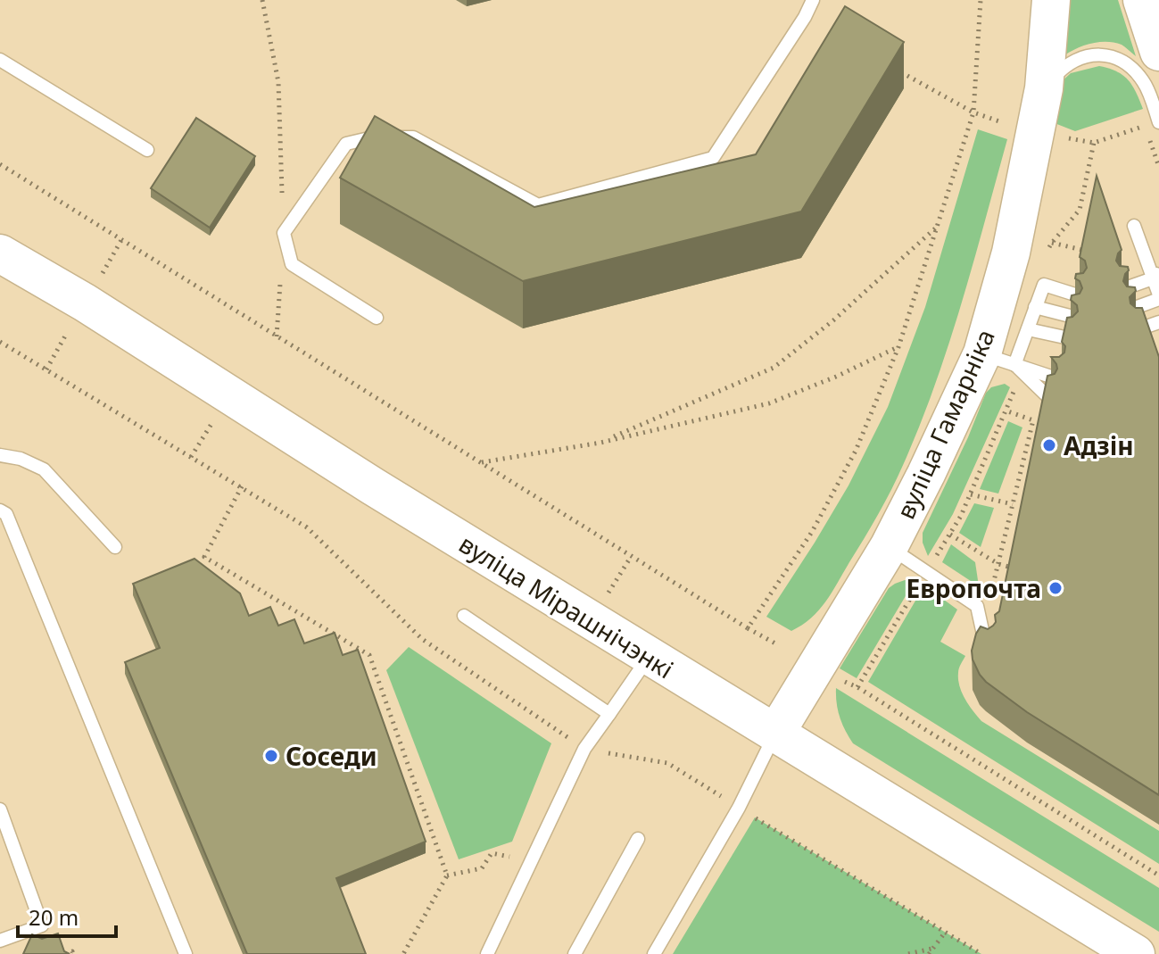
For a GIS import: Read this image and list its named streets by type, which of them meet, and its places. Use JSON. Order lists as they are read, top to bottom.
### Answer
{
  "streets": {
    "main road": ["вуліца Гамарніка", "вуліца Мірашнічэнкі"]
  },
  "crossings": [
    ["вуліца Гамарніка", "вуліца Мірашнічэнкі"]
  ],
  "places": ["Адзін", "Европочта", "Соседи"],
  "scale_bar": "20 m"
}
